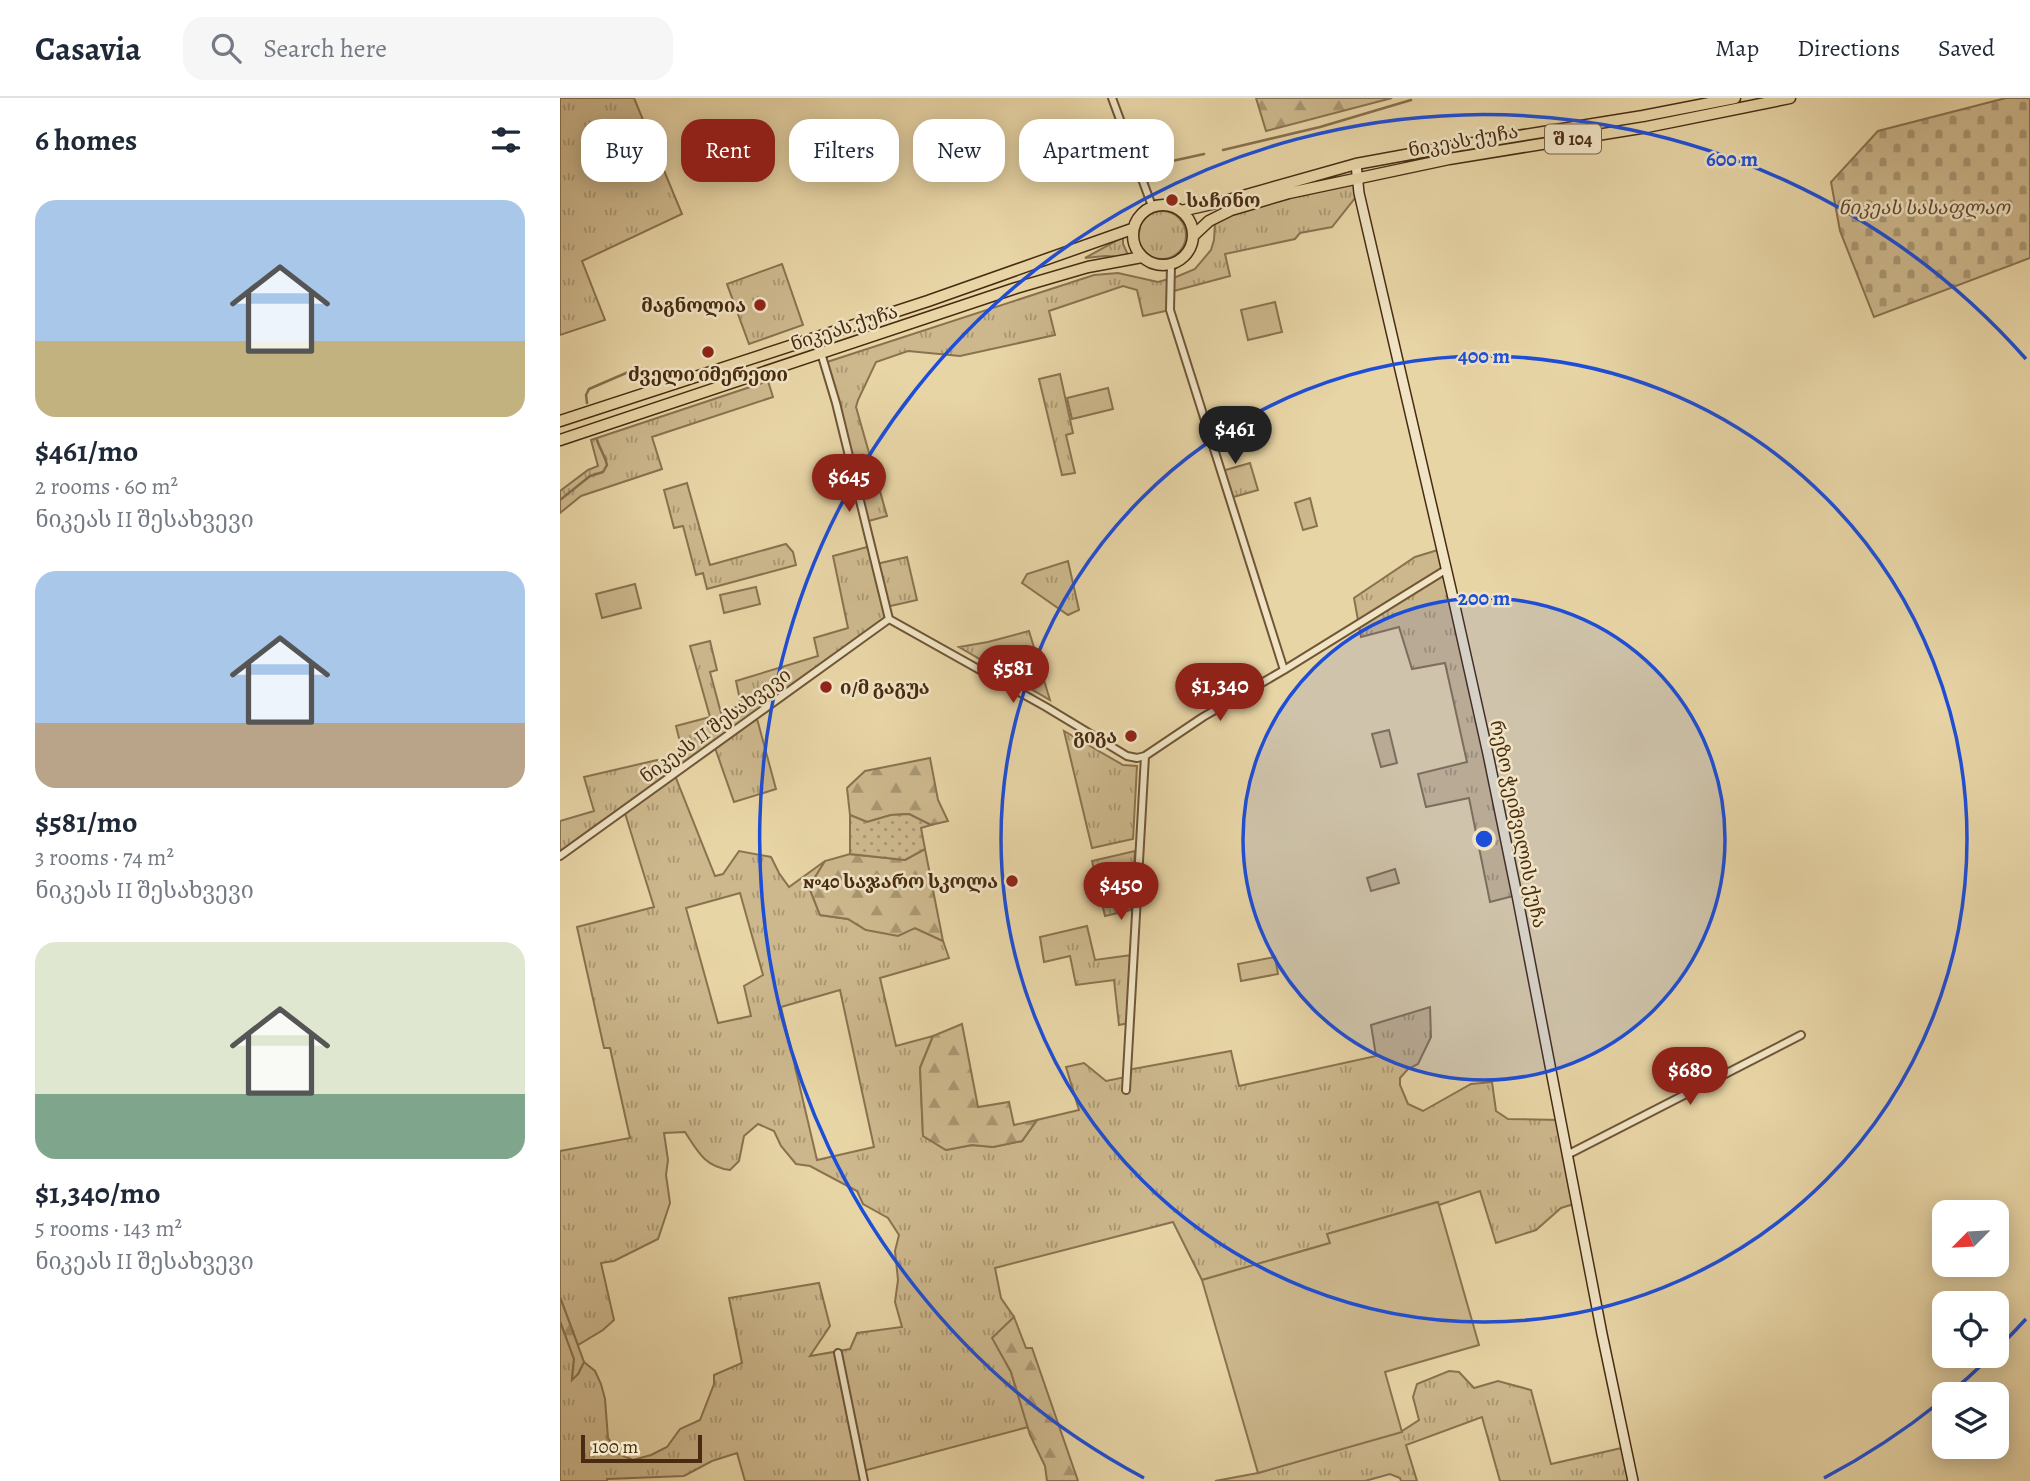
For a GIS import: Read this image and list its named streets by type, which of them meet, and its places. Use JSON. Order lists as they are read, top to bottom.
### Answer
{
  "streets": {
    "main road": ["შ 104", "ნიკეას ქუჩა", "რეზო ჭეიშვილის ქუჩა"],
    "street": ["ნიკეას II შესახვევი"]
  },
  "crossings": [
    ["ნიკეას ქუჩა", "რეზო ჭეიშვილის ქუჩა"]
  ],
  "parks": ["ნიკეას სასაფლაო"],
  "places": [
    "საჩინო",
    "მაგნოლია",
    "ძველი იმერეთი",
    "ი/მ გაგუა",
    "გიგა",
    "№40 საჯარო სკოლა"
  ],
  "scale_bar": "100 m",
  "north": "bottom left",
  "page": {
    "header": "Casavia",
    "search": "Search here",
    "nav": ["Map", "Directions", "Saved"],
    "heading": "6 homes",
    "chip": [
      "Buy",
      "Rent",
      "Filters",
      "New",
      "Apartment"
    ],
    "list": [
      {
        "name": "$461/mo",
        "note": "2 rooms · 60 m² · ნიკეას II შესახვევი"
      },
      {
        "name": "$581/mo",
        "note": "3 rooms · 74 m² · ნიკეას II შესახვევი"
      },
      {
        "name": "$1,340/mo",
        "note": "5 rooms · 143 m² · ნიკეას II შესახვევი"
      }
    ],
    "price": [
      "$461",
      "$645",
      "$581",
      "$1,340",
      "$450",
      "$680"
    ],
    "scale": "100 m"
  },
  "rings": ["600 m", "400 m", "200 m"]
}
